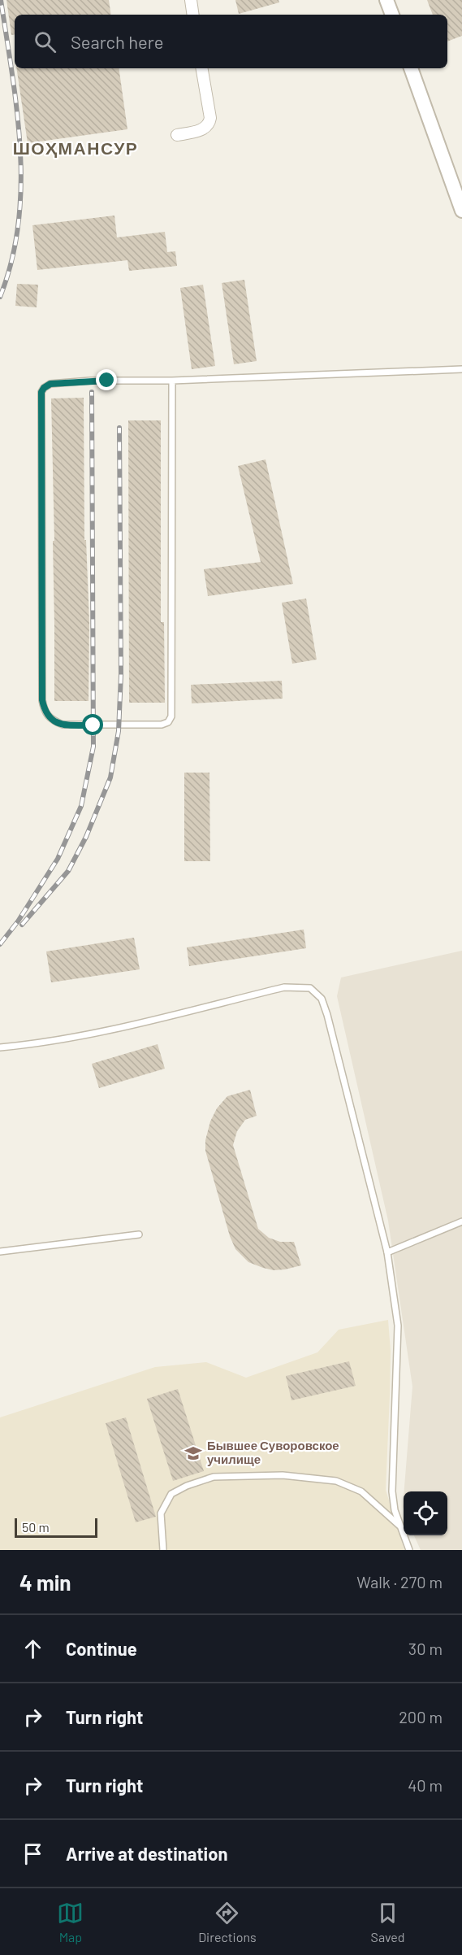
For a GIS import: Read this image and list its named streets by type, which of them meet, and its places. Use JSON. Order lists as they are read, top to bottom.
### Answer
{
  "districts": ["ШОҲМАНСУР"],
  "places": {
    "school or university": ["Бывшее Суворовское училище"]
  },
  "scale_bar": "50 m",
  "page": {
    "search": "Search here",
    "scale": "50 m",
    "heading": ["4 min", "Walk · 270 m"],
    "list": [
      ["Continue", "30 m"],
      ["Turn right", "200 m"],
      ["Turn right", "40 m"],
      "Arrive at destination"
    ],
    "nav": ["Map", "Directions", "Saved"]
  }
}
